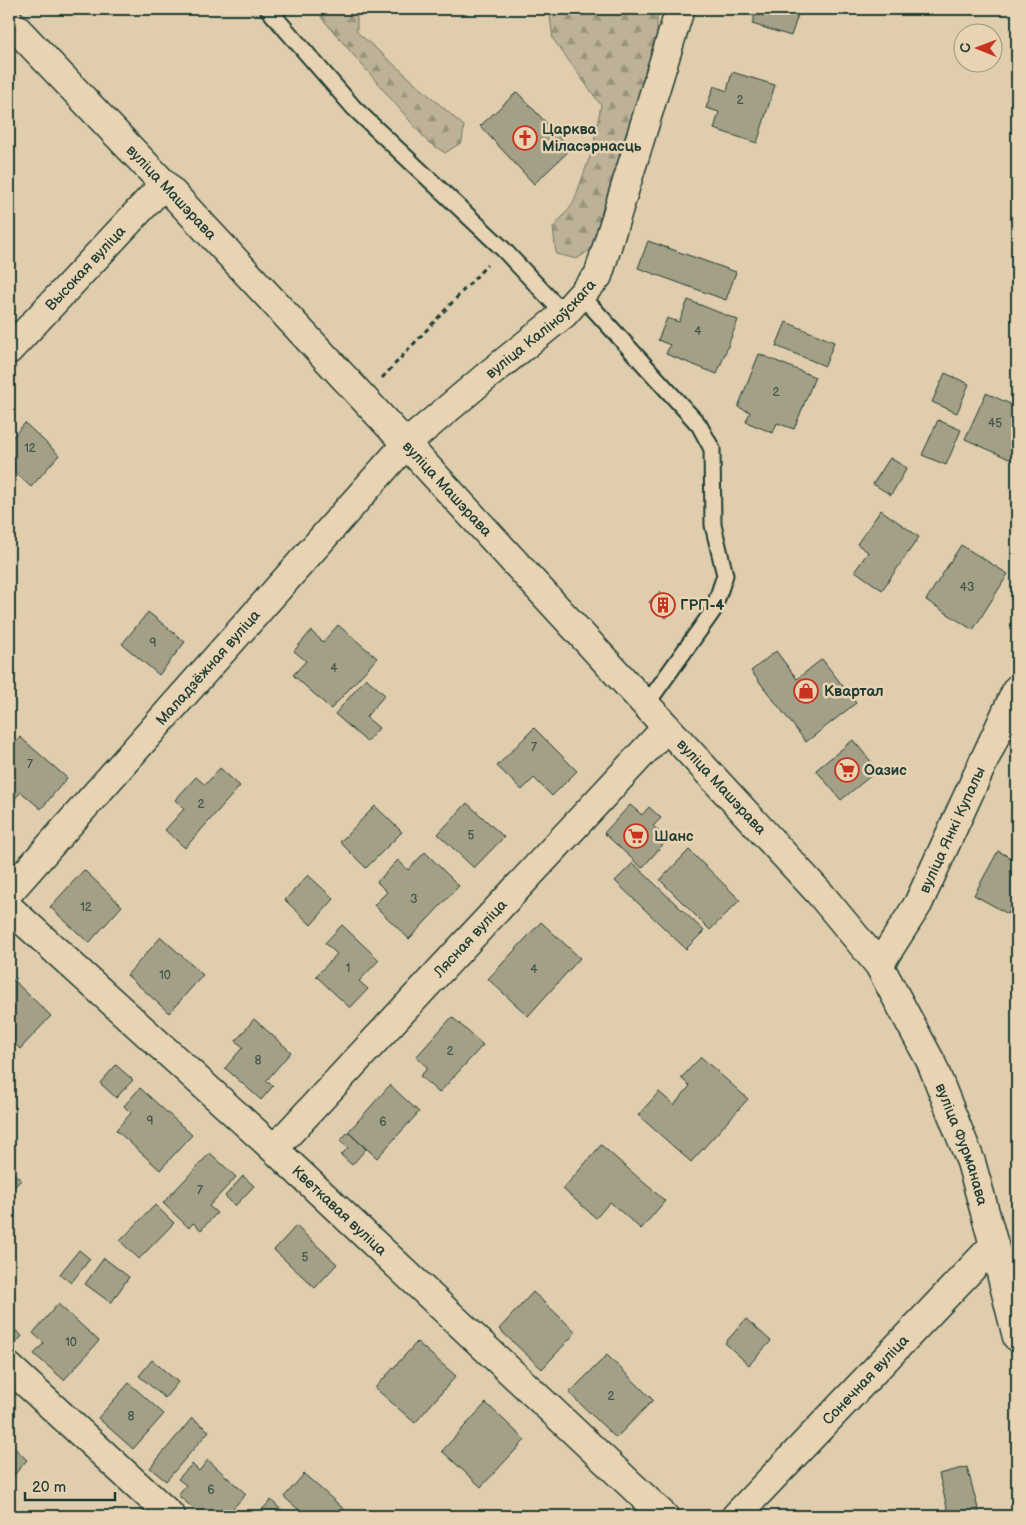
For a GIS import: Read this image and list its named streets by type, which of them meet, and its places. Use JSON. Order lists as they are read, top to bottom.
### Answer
{
  "streets": {
    "street": [
      "вуліца Машэрава",
      "Высокая вуліца",
      "вуліца Каліноўскага",
      "Маладзёжная вуліца",
      "вуліца Янкі Купалы",
      "Лясная вуліца",
      "вуліца Фурманава",
      "Кветкавая вуліца",
      "Сонечная вуліца"
    ]
  },
  "crossings": [
    ["вуліца Машэрава", "Высокая вуліца"],
    ["вуліца Машэрава", "вуліца Каліноўскага"],
    ["вуліца Машэрава", "Маладзёжная вуліца"],
    ["вуліца Машэрава", "вуліца Янкі Купалы"],
    ["вуліца Машэрава", "Лясная вуліца"],
    ["вуліца Машэрава", "вуліца Фурманава"],
    ["вуліца Каліноўскага", "Маладзёжная вуліца"],
    ["вуліца Янкі Купалы", "вуліца Фурманава"],
    ["Лясная вуліца", "Кветкавая вуліца"],
    ["вуліца Фурманава", "Сонечная вуліца"]
  ],
  "places": {
    "church": ["Царква Міласэрнасць"],
    "building": ["ГРП-4"],
    "shop": ["Квартал"],
    "supermarket": ["Оазис", "Шанс"]
  },
  "house_numbers": [
    "2",
    "4",
    "2",
    "45",
    "12",
    "43",
    "9",
    "4",
    "7",
    "7",
    "2",
    "5",
    "3",
    "12",
    "1",
    "4",
    "10",
    "2",
    "8",
    "9",
    "6",
    "7",
    "5",
    "10",
    "2",
    "8",
    "6"
  ],
  "scale_bar": "20 m",
  "north": "left"
}
